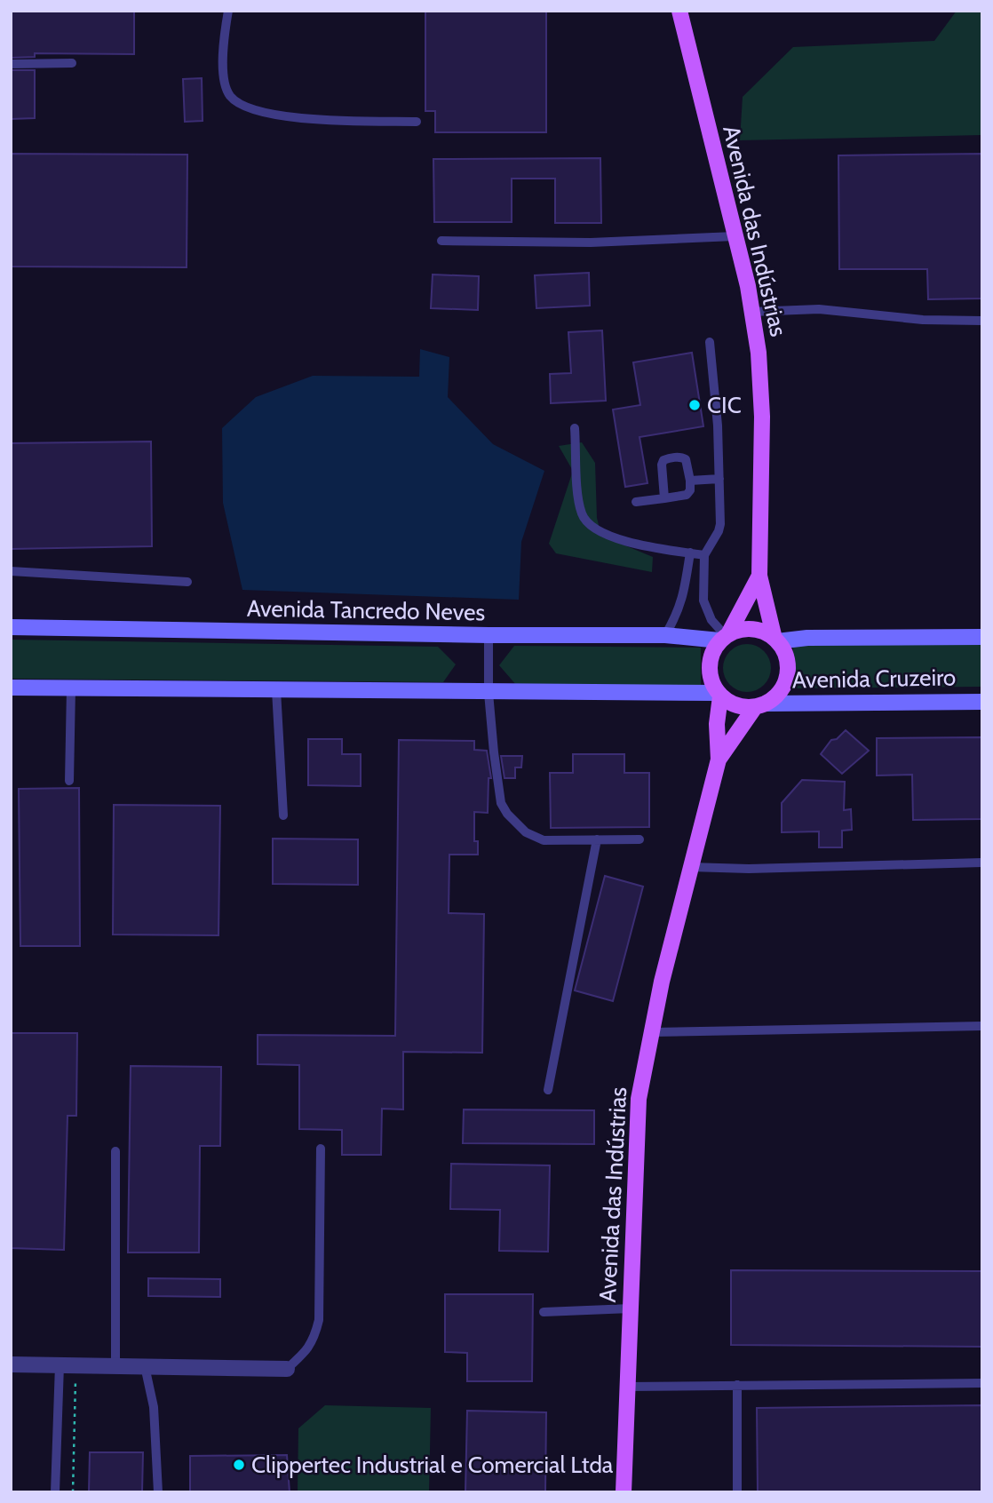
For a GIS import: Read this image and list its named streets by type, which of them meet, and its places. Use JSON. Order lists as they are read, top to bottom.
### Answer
{
  "streets": {
    "main road": ["Avenida das Indústrias", "Avenida Tancredo Neves", "Avenida Cruzeiro"]
  },
  "crossings": [
    ["Avenida Tancredo Neves", "Avenida Cruzeiro"]
  ],
  "places": ["CIC", "Clippertec Industrial e Comercial Ltda"]
}
